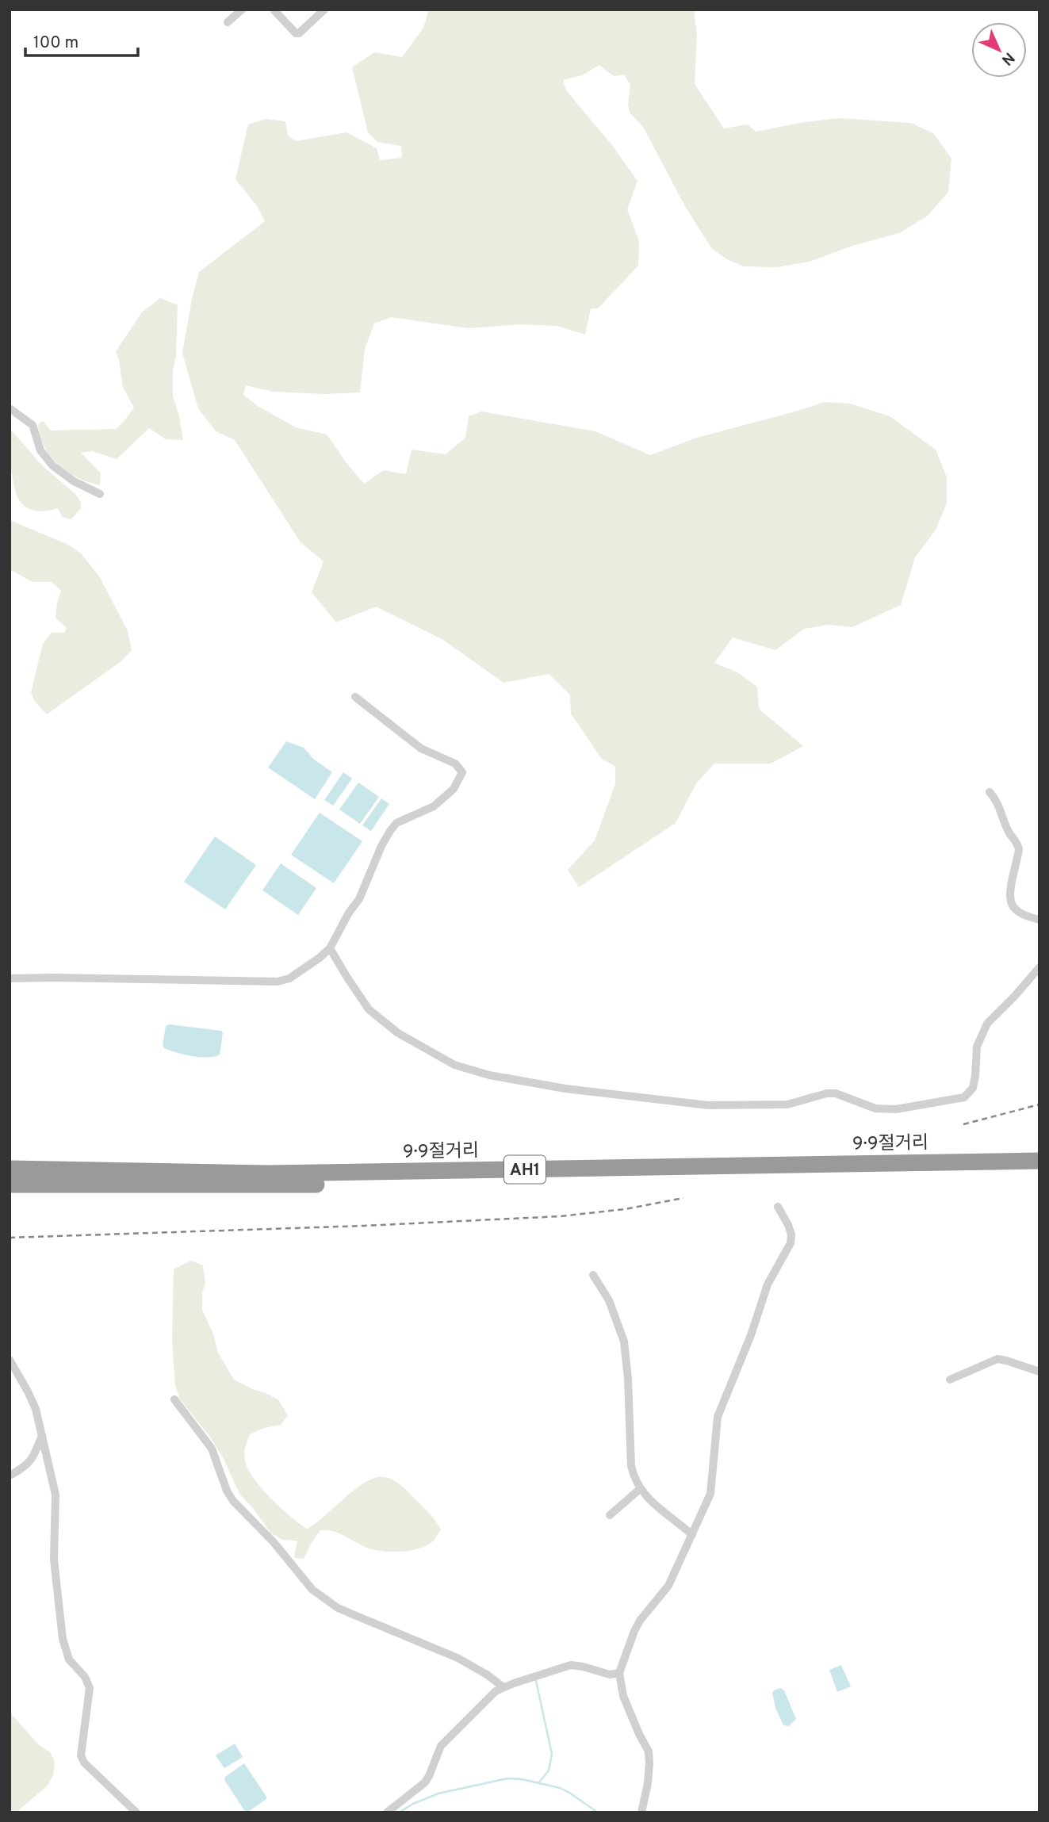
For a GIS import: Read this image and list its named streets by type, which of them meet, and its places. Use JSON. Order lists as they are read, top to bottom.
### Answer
{
  "streets": {
    "highway": ["9·9절거리", "AH1"]
  },
  "scale_bar": "100 m",
  "north": "bottom right"
}
